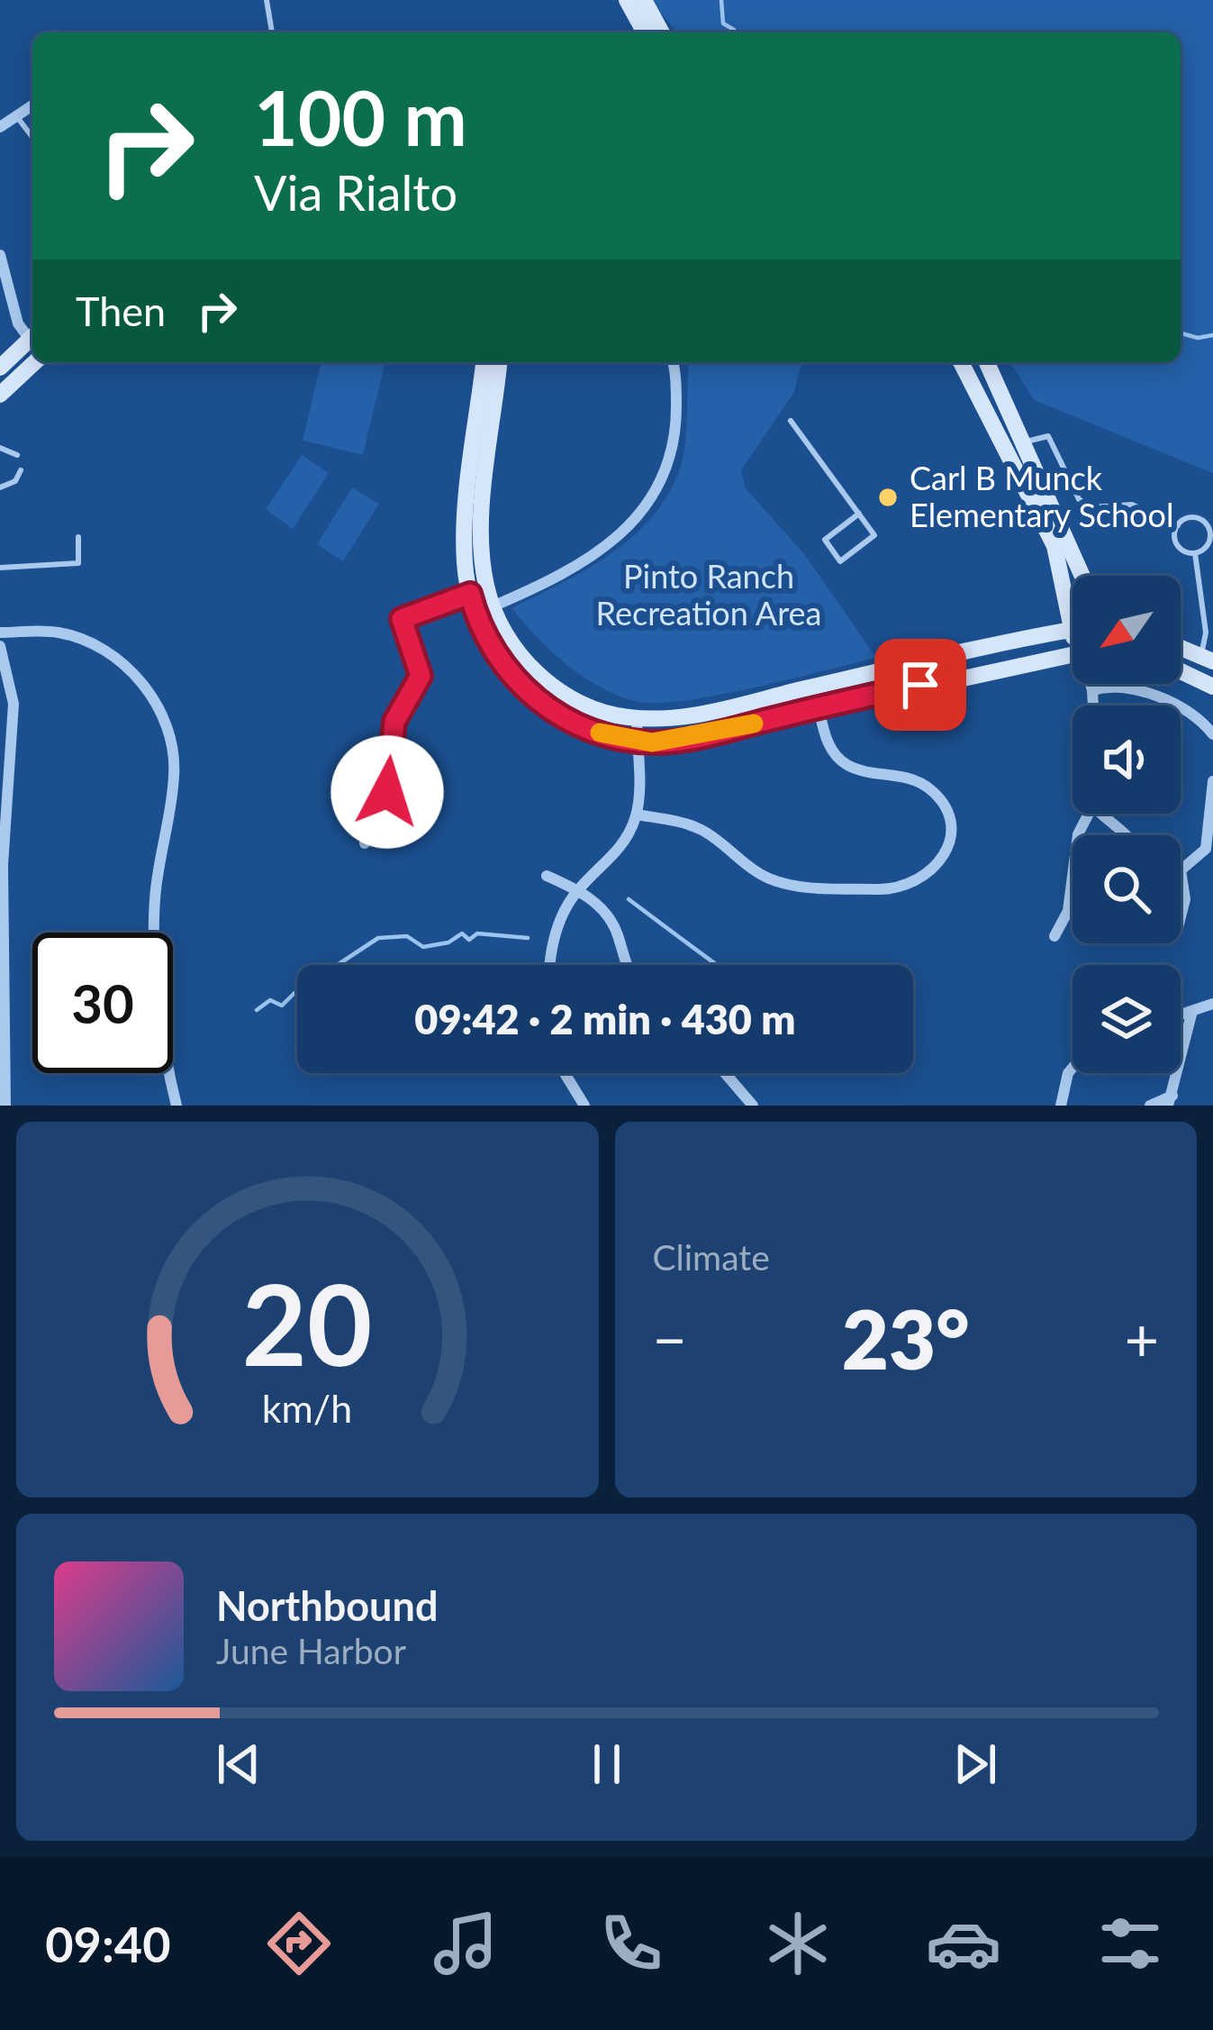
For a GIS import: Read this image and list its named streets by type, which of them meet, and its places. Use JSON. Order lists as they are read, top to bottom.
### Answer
{
  "parks": ["Pinto Ranch Recreation Area"],
  "places": ["Carl B Munck Elementary School"],
  "north": "bottom left",
  "page": {
    "turn": ["100 m", "Via Rialto"],
    "then": "Then",
    "limit": "30",
    "trip": "09:42 · 2 min · 430 m",
    "tile": "Climate",
    "heat": ["−", "23°", "+"],
    "song": ["Northbound", "June Harbor"],
    "tabs": "09:40",
    "gauge": ["20", "km/h"]
  }
}
